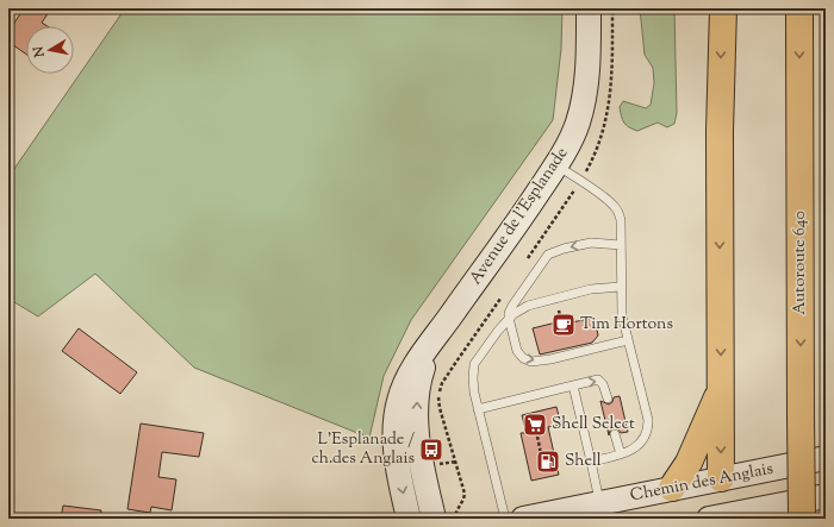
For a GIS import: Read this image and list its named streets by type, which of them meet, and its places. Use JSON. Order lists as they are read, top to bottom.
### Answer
{
  "streets": {
    "highway": ["Autoroute 640"],
    "street": ["Avenue de l'Esplanade", "Chemin des Anglais"]
  },
  "places": {
    "cafe": ["Tim Hortons"],
    "supermarket": ["Shell Select"],
    "bus stop": ["L'Esplanade / ch.des Anglais"],
    "fuel station": ["Shell"]
  },
  "north": "left"
}
